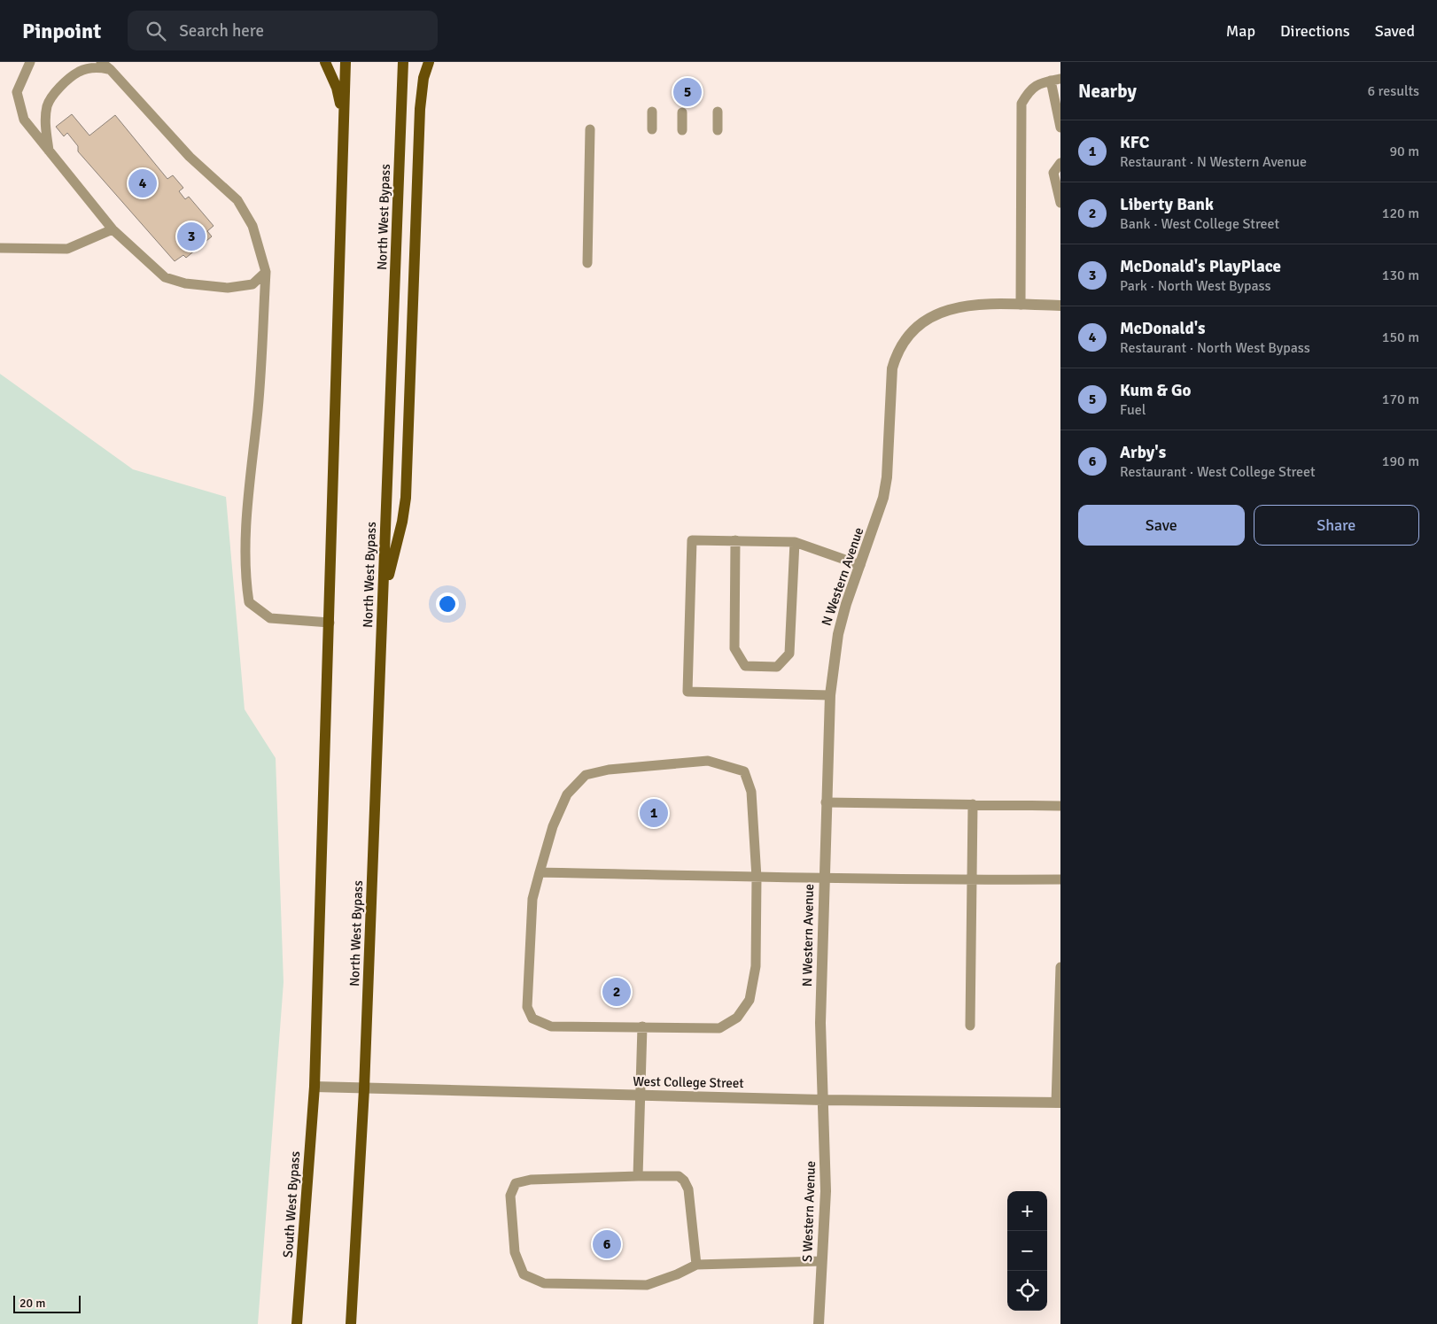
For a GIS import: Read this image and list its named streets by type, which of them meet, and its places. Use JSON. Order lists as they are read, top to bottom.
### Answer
{
  "streets": {
    "main road": ["North West Bypass", "South West Bypass"],
    "street": ["N Western Avenue", "West College Street", "S Western Avenue"]
  },
  "crossings": [
    ["North West Bypass", "West College Street"],
    ["N Western Avenue", "West College Street"],
    ["N Western Avenue", "S Western Avenue"],
    ["West College Street", "South West Bypass"],
    ["West College Street", "S Western Avenue"]
  ],
  "scale_bar": "20 m",
  "page": {
    "header": "Pinpoint",
    "search": "Search here",
    "nav": ["Map", "Directions", "Saved"],
    "heading": ["Nearby", "6 results"],
    "pins": [
      "5",
      "4",
      "3",
      "1",
      "2",
      "6"
    ],
    "list": [
      {
        "mark": "1",
        "name": "KFC",
        "note": "Restaurant · N Western Avenue",
        "value": "90 m"
      },
      {
        "mark": "2",
        "name": "Liberty Bank",
        "note": "Bank · West College Street",
        "value": "120 m"
      },
      {
        "mark": "3",
        "name": "McDonald's PlayPlace",
        "note": "Park · North West Bypass",
        "value": "130 m"
      },
      {
        "mark": "4",
        "name": "McDonald's",
        "note": "Restaurant · North West Bypass",
        "value": "150 m"
      },
      {
        "mark": "5",
        "name": "Kum & Go",
        "note": "Fuel",
        "value": "170 m"
      },
      {
        "mark": "6",
        "name": "Arby's",
        "note": "Restaurant · West College Street",
        "value": "190 m"
      }
    ],
    "buttons": ["Save", "Share"],
    "map_buttons": ["+", "−"],
    "scale": "20 m"
  }
}
